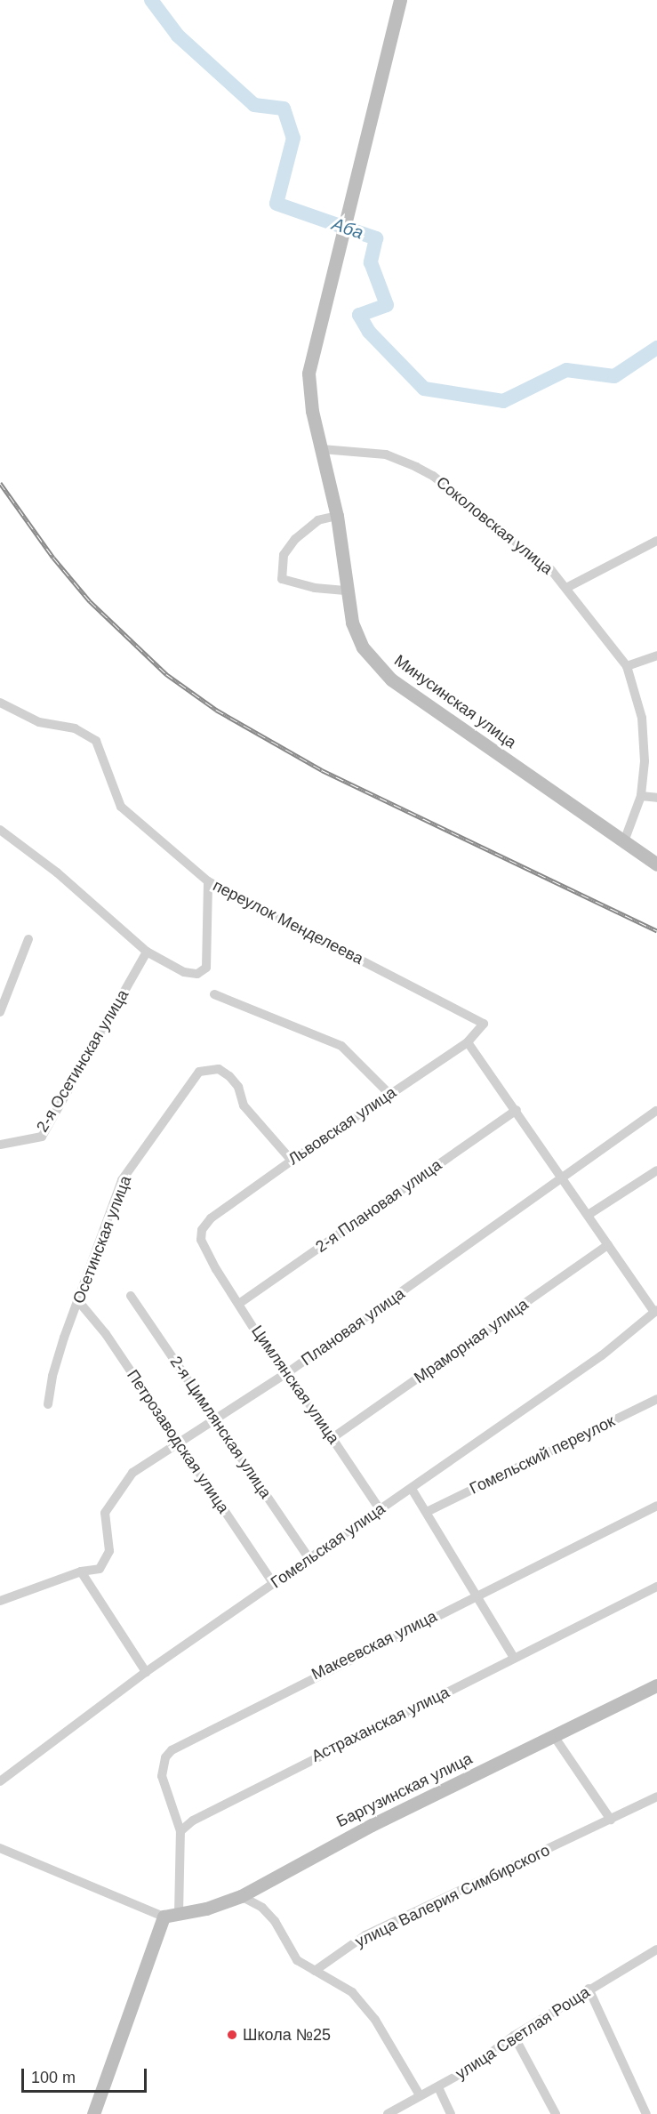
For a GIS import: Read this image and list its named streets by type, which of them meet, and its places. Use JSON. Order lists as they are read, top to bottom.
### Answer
{
  "streets": {
    "main road": ["Минусинская улица", "Баргузинская улица"],
    "street": [
      "Соколовская улица",
      "переулок Менделеева",
      "2-я Осетинская улица",
      "Львовская улица",
      "2-я Плановая улица",
      "Осетинская улица",
      "Плановая улица",
      "Мраморная улица",
      "Цимлянская улица",
      "2-я Цимлянская улица",
      "Петрозаводская улица",
      "Гомельский переулок",
      "Гомельская улица",
      "Макеевская улица",
      "Астраханская улица",
      "улица Валерия Симбирского",
      "улица Светлая Роща"
    ]
  },
  "crossings": [
    ["Соколовская улица", "Минусинская улица"],
    ["переулок Менделеева", "Львовская улица"],
    ["Львовская улица", "Осетинская улица"],
    ["Львовская улица", "Цимлянская улица"],
    ["2-я Плановая улица", "Цимлянская улица"],
    ["Осетинская улица", "Петрозаводская улица"],
    ["Плановая улица", "Цимлянская улица"],
    ["Плановая улица", "2-я Цимлянская улица"],
    ["Плановая улица", "Петрозаводская улица"],
    ["Мраморная улица", "Цимлянская улица"],
    ["Цимлянская улица", "Гомельская улица"],
    ["2-я Цимлянская улица", "Гомельская улица"],
    ["Петрозаводская улица", "Гомельская улица"],
    ["Макеевская улица", "Астраханская улица"]
  ],
  "water": ["Аба"],
  "places": ["Школа №25"],
  "scale_bar": "100 m"
}
